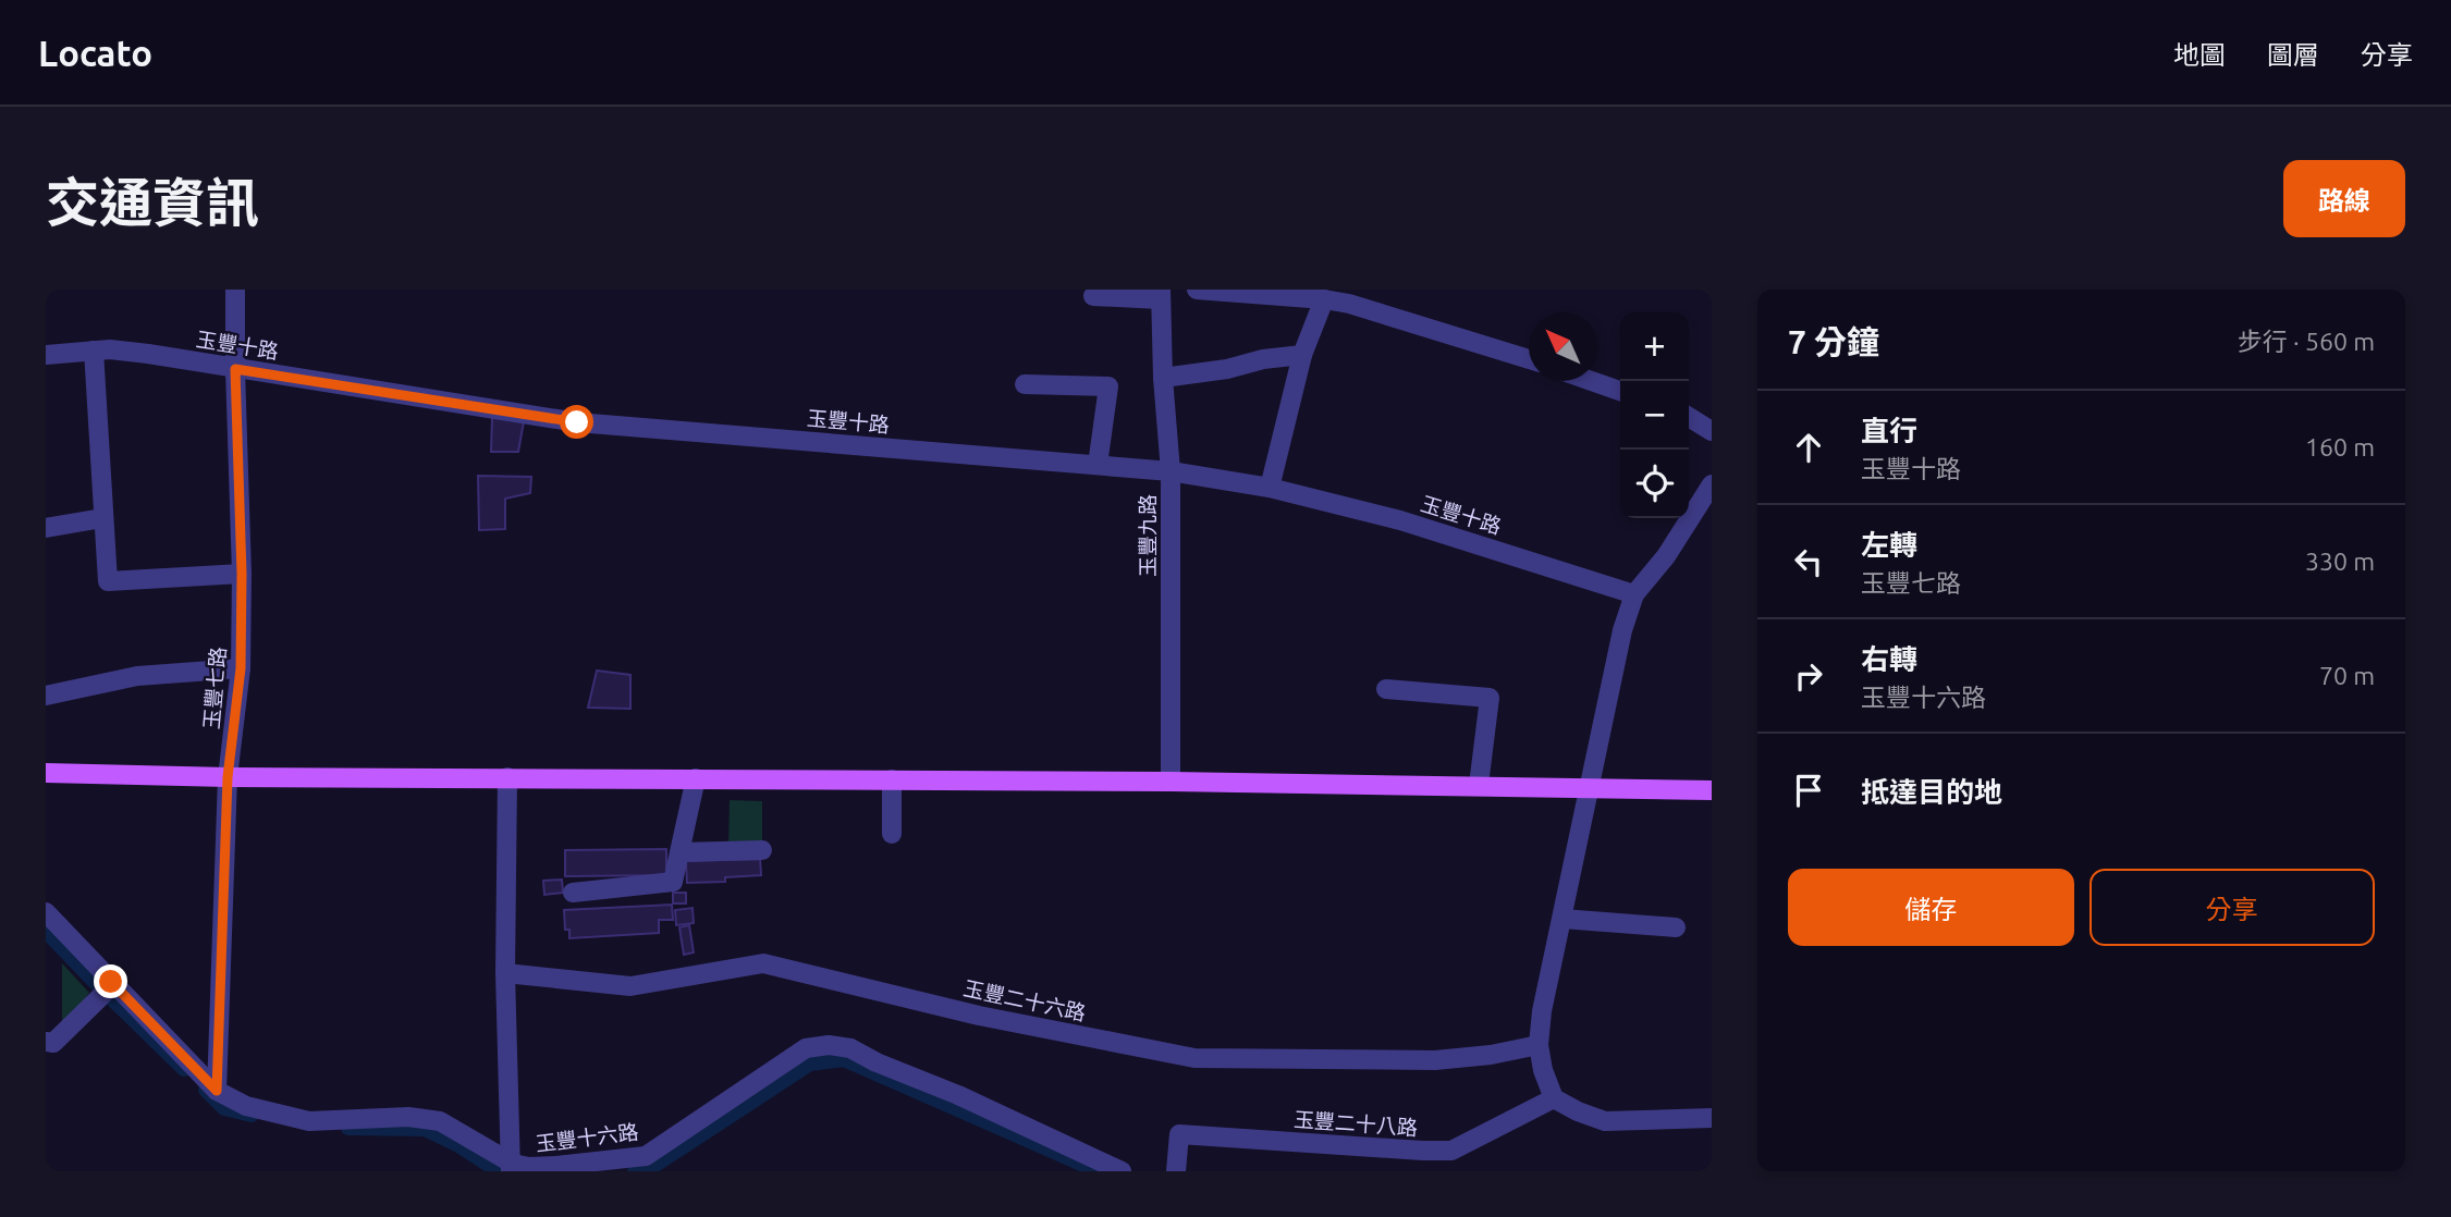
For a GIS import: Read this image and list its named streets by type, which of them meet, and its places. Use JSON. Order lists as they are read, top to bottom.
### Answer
{
  "streets": {
    "street": [
      "玉豐十路",
      "玉豐九路",
      "玉豐七路",
      "玉豐二十六路",
      "玉豐二十八路",
      "玉豐十六路"
    ]
  },
  "crossings": [
    ["玉豐十路", "玉豐九路"],
    ["玉豐十路", "玉豐七路"],
    ["玉豐七路", "玉豐十六路"]
  ],
  "north": "top left",
  "page": {
    "header": "Locato",
    "nav": ["地圖", "圖層", "分享"],
    "title": "交通資訊",
    "buttons": [
      "路線",
      ["儲存", "分享"]
    ],
    "heading": ["7 分鐘", "步行 · 560 m"],
    "map_buttons": ["+", "−"],
    "list": [
      ["直行", "玉豐十路", "160 m"],
      ["左轉", "玉豐七路", "330 m"],
      ["右轉", "玉豐十六路", "70 m"],
      "抵達目的地"
    ]
  }
}
